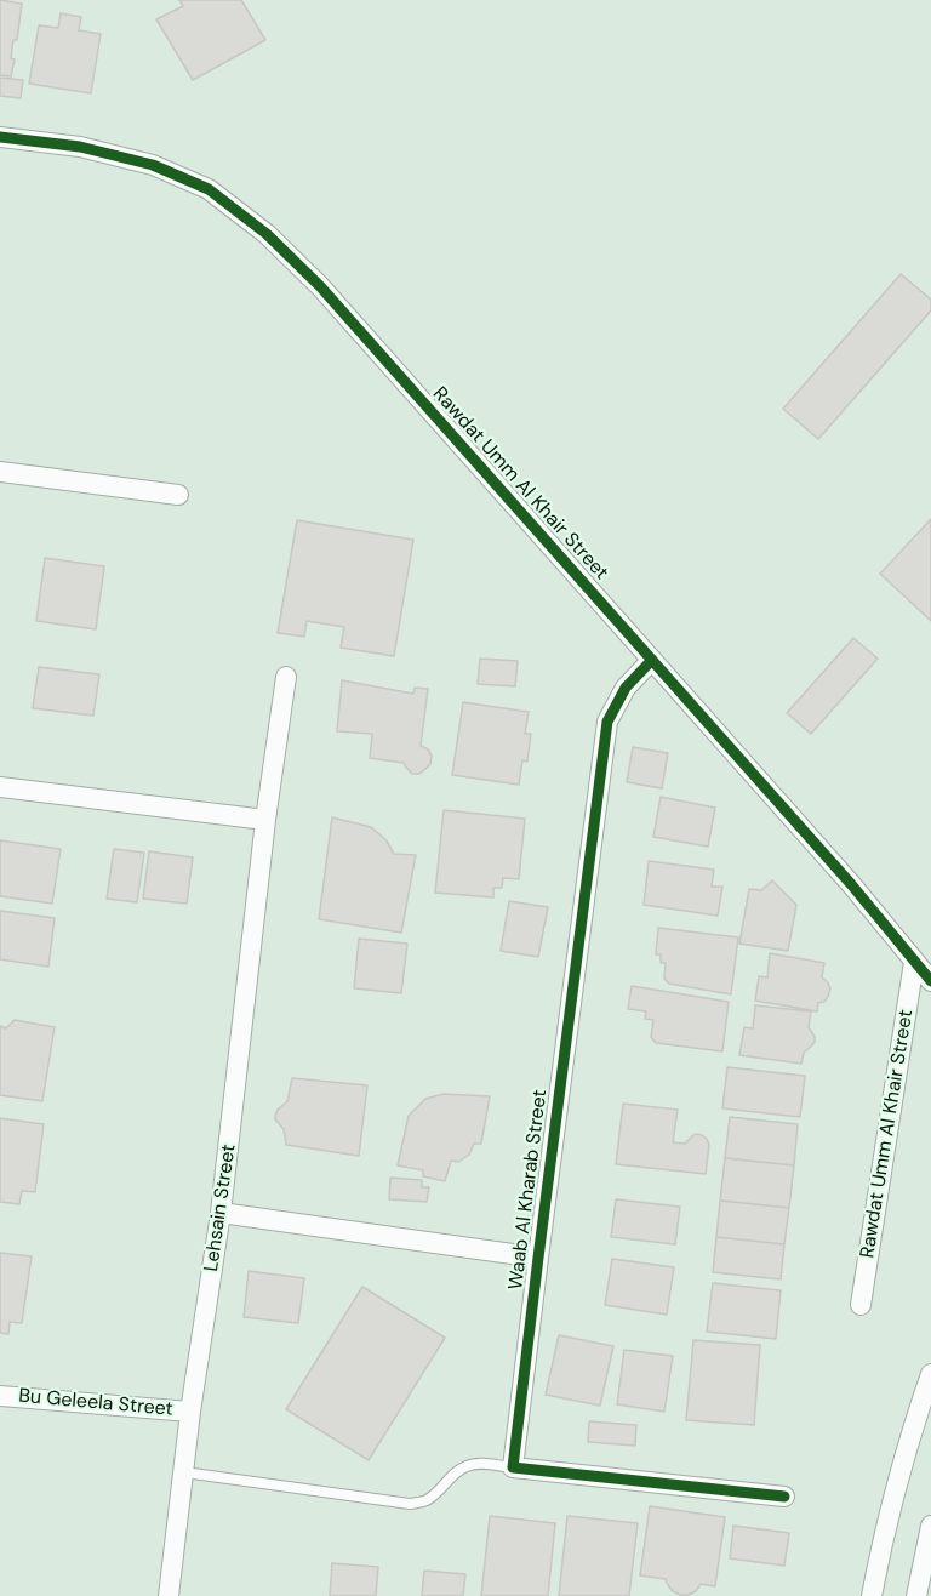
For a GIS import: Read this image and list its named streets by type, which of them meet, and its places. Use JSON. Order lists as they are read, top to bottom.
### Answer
{
  "streets": {
    "street": [
      "Rawdat Umm Al Khair Street",
      "Waab Al Kharab Street",
      "Lehsain Street",
      "Bu Geleela Street"
    ]
  },
  "crossings": [
    ["Rawdat Umm Al Khair Street", "Waab Al Kharab Street"],
    ["Waab Al Kharab Street", "Lehsain Street"],
    ["Lehsain Street", "Bu Geleela Street"]
  ]
}
